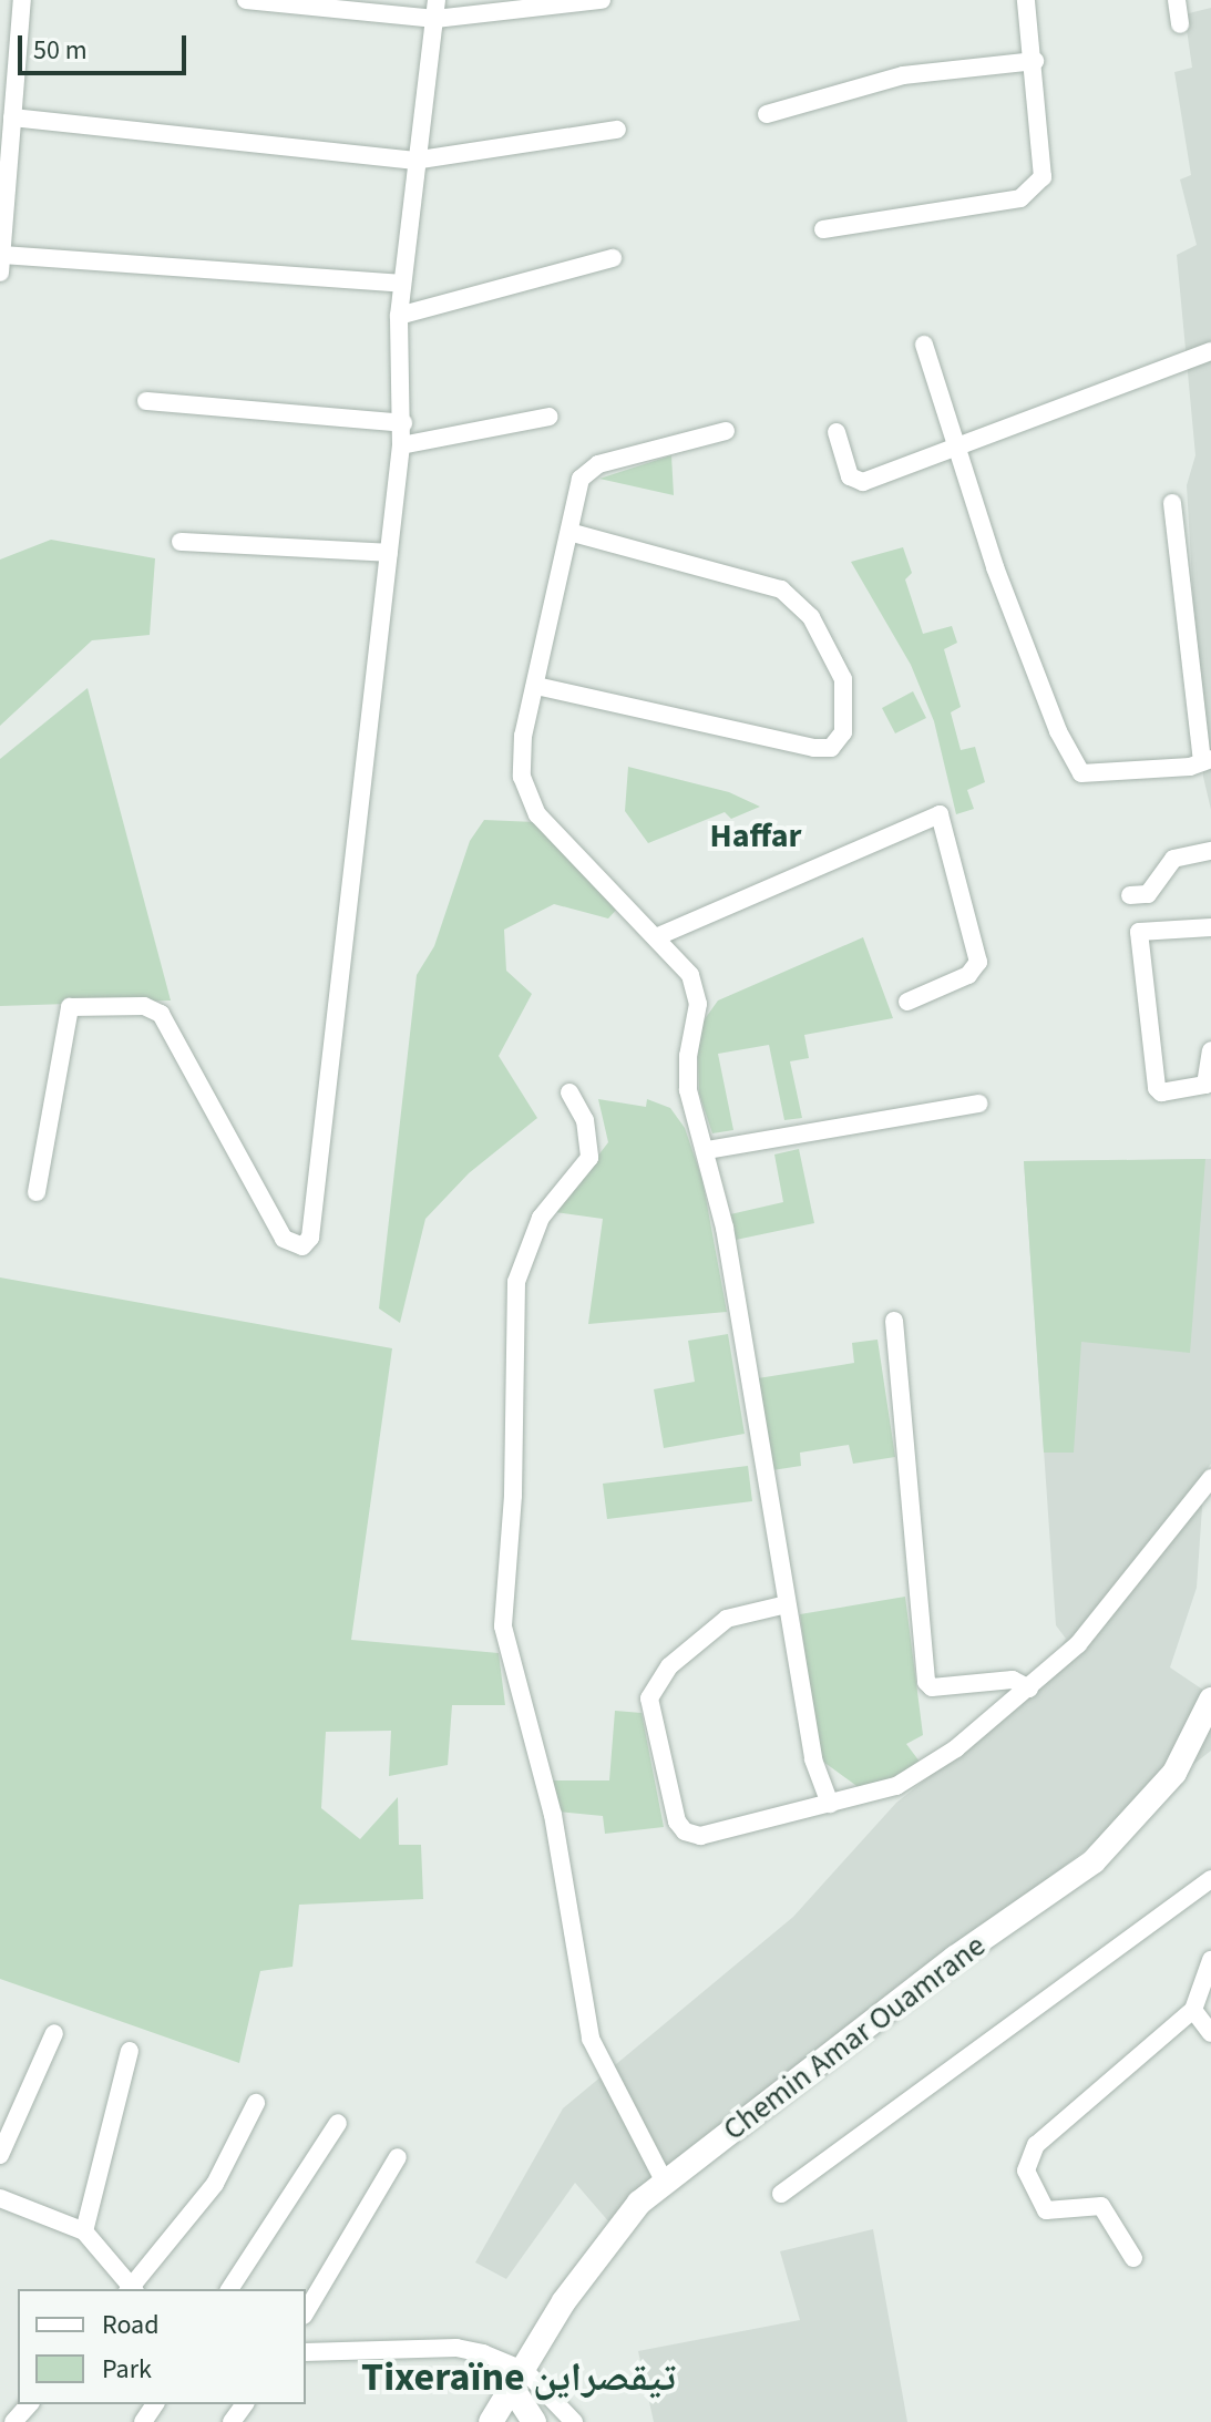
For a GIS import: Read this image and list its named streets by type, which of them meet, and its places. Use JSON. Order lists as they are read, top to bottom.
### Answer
{
  "streets": {
    "main road": ["Chemin Amar Ouamrane"]
  },
  "districts": ["Haffar", "Tixeraïne تيقصراين"],
  "legend": ["Road", "Park"],
  "scale_bar": "50 m"
}
